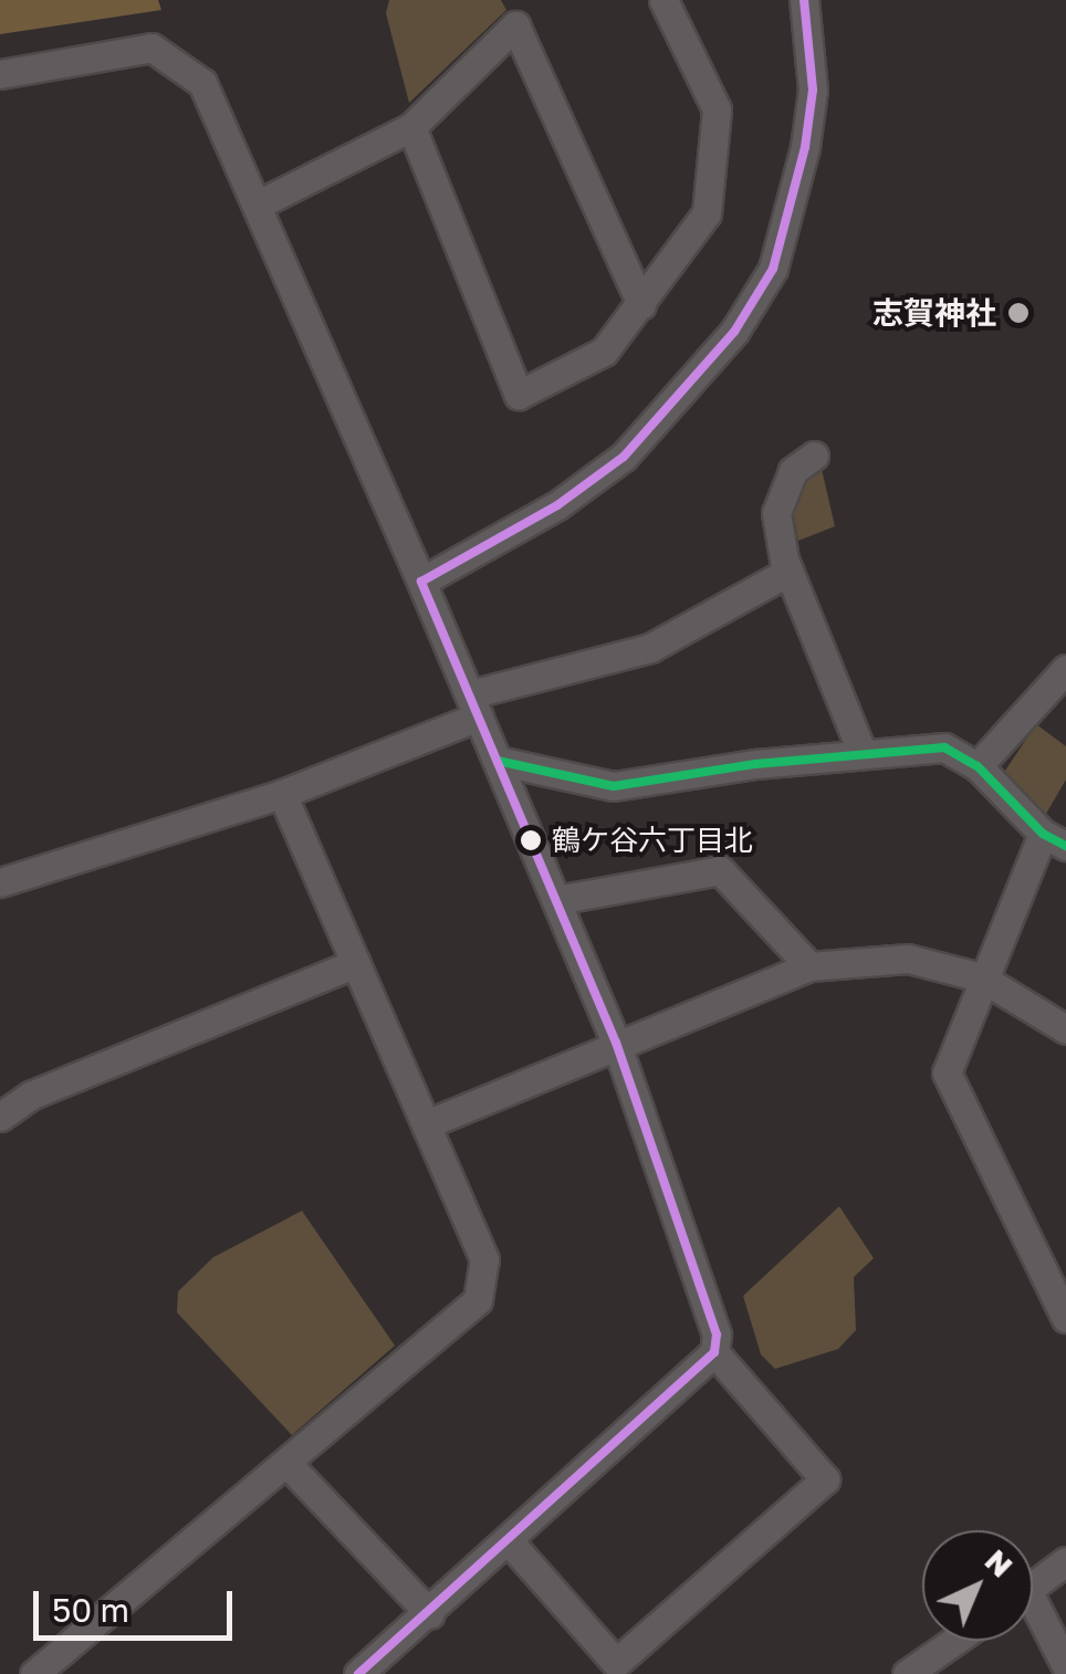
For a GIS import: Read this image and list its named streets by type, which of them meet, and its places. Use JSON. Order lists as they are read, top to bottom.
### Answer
{
  "places": ["志賀神社", "鶴ケ谷六丁目北"],
  "scale_bar": "50 m",
  "north": "top right"
}
